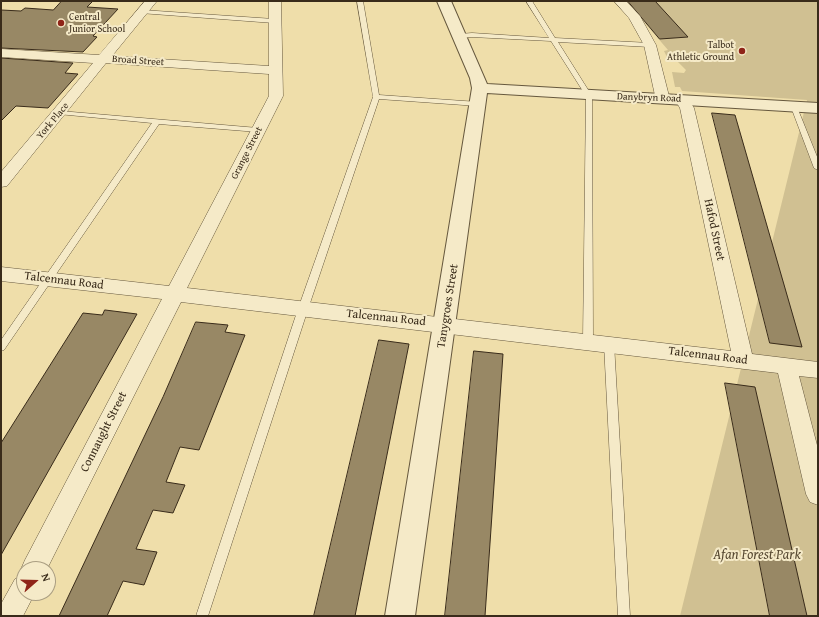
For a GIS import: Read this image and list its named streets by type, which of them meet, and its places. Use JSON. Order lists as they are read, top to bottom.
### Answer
{
  "streets": {
    "street": [
      "Broad Street",
      "Danybryn Road",
      "York Place",
      "Grange Street",
      "Hafod Street",
      "Talcennau Road",
      "Tanygroes Street",
      "Connaught Street"
    ]
  },
  "crossings": [
    ["Broad Street", "York Place"],
    ["Broad Street", "Grange Street"],
    ["Danybryn Road", "Hafod Street"],
    ["Danybryn Road", "Tanygroes Street"],
    ["Grange Street", "Talcennau Road"],
    ["Grange Street", "Connaught Street"],
    ["Hafod Street", "Talcennau Road"],
    ["Talcennau Road", "Tanygroes Street"],
    ["Talcennau Road", "Connaught Street"]
  ],
  "parks": ["Afan Forest Park"],
  "places": ["Central Junior School", "Talbot Athletic Ground"],
  "north": "right"
}
